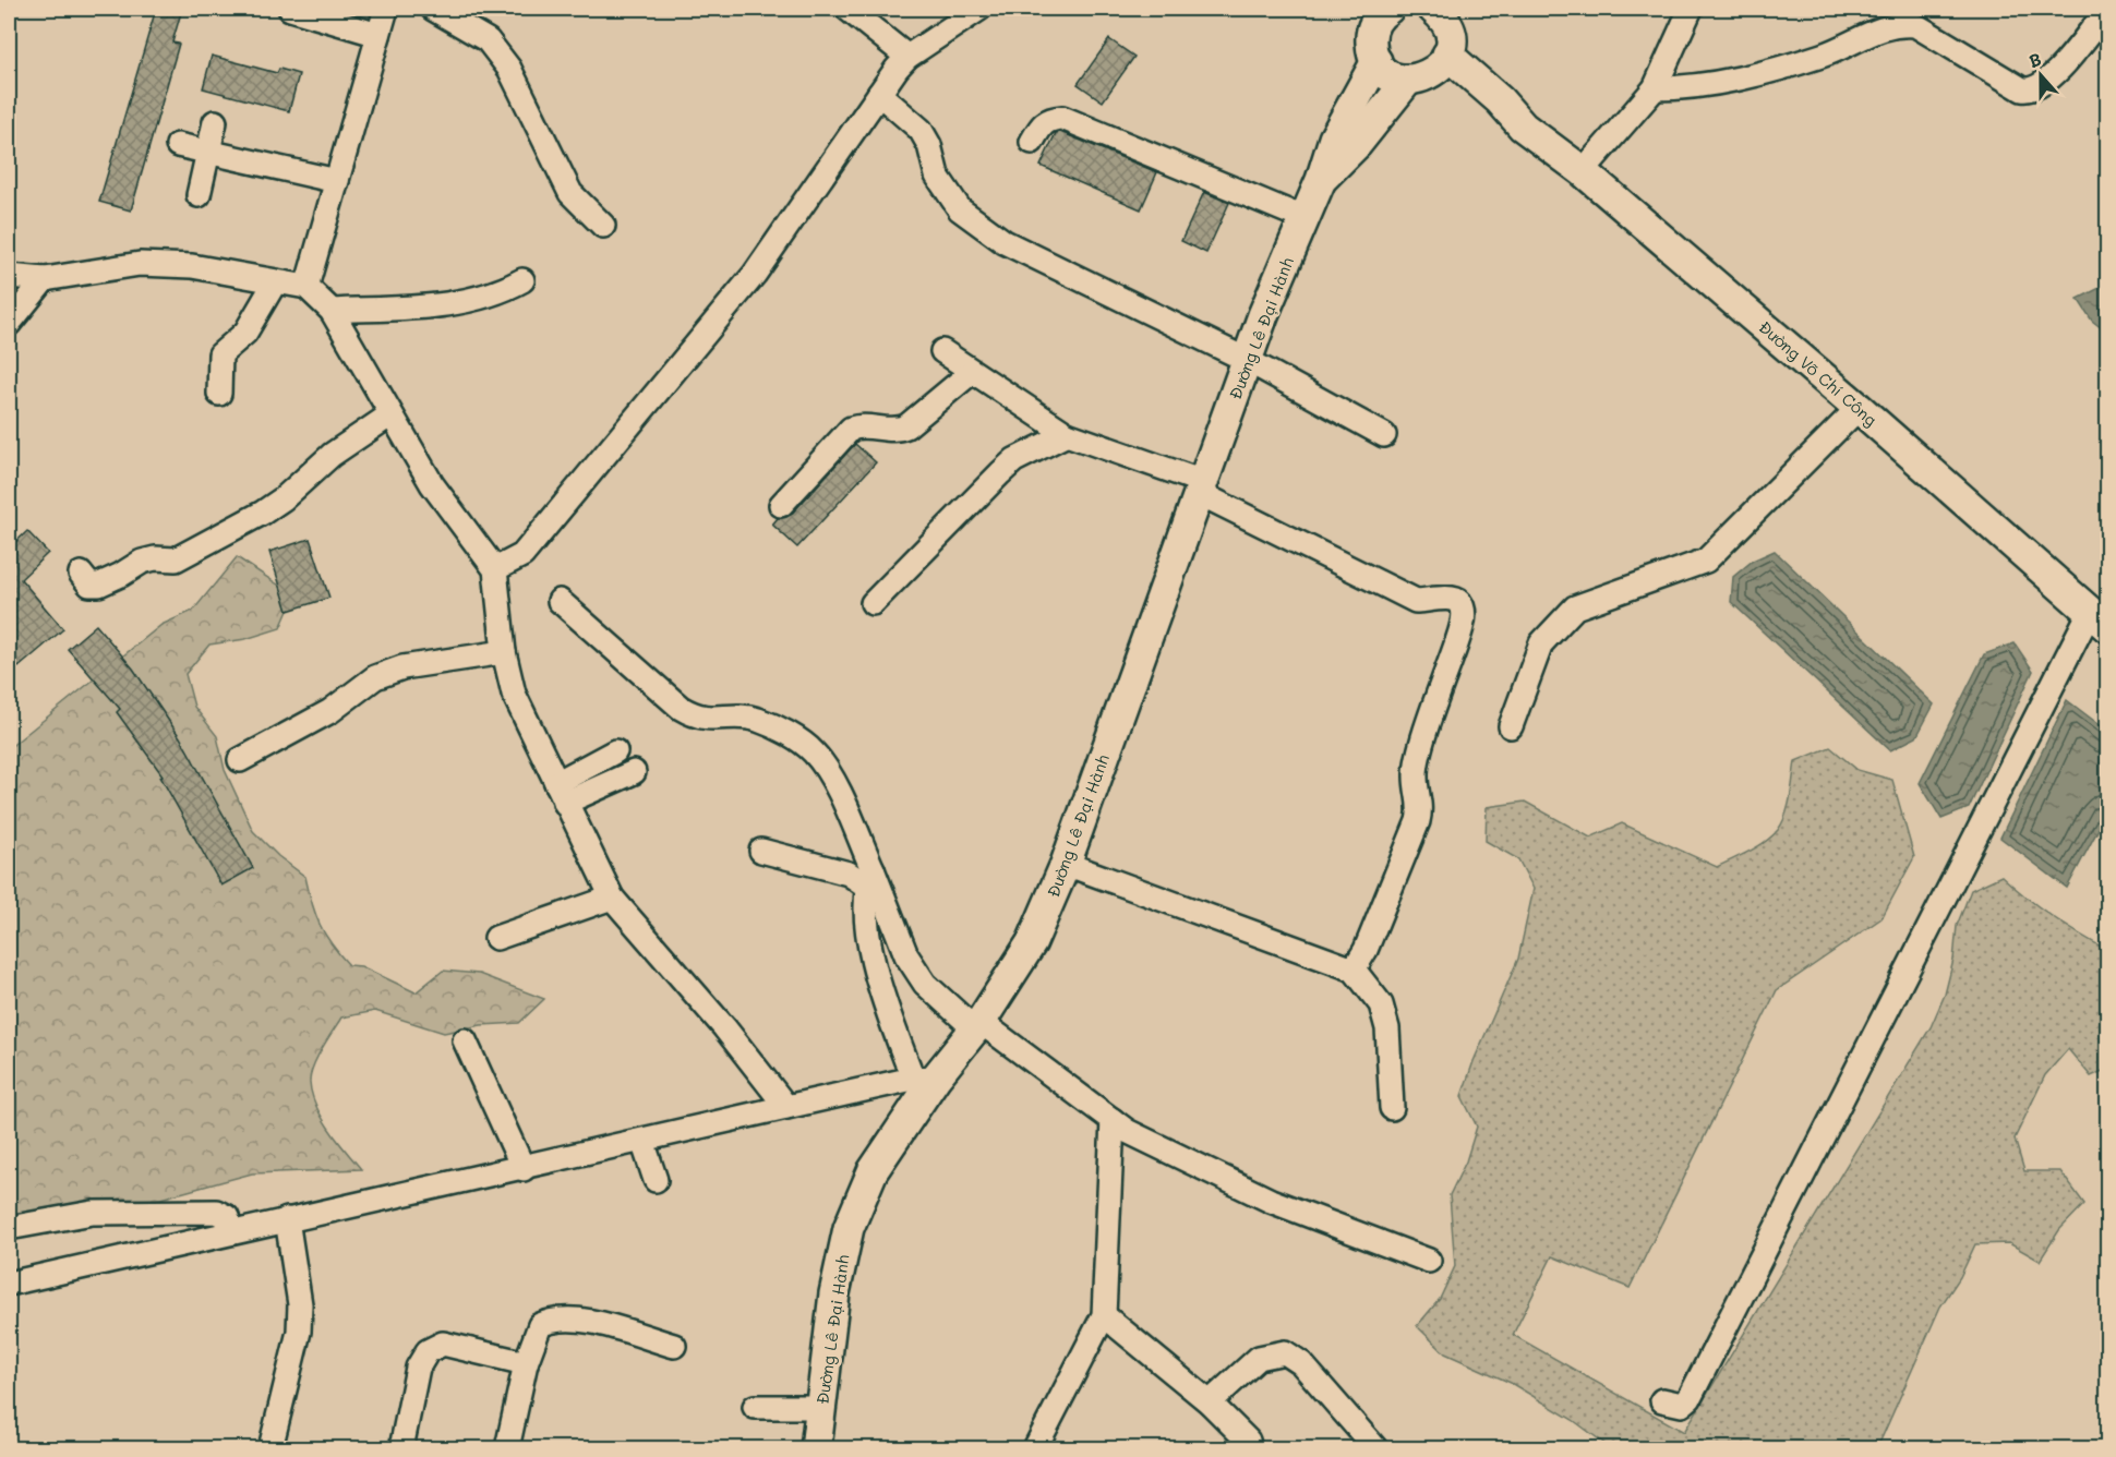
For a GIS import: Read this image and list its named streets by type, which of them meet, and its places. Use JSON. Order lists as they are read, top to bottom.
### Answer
{
  "streets": {
    "main road": ["Đường Lê Đại Hành", "Đường Võ Chí Công"]
  },
  "crossings": [
    ["Đường Lê Đại Hành", "Đường Võ Chí Công"]
  ],
  "north": "top"
}
